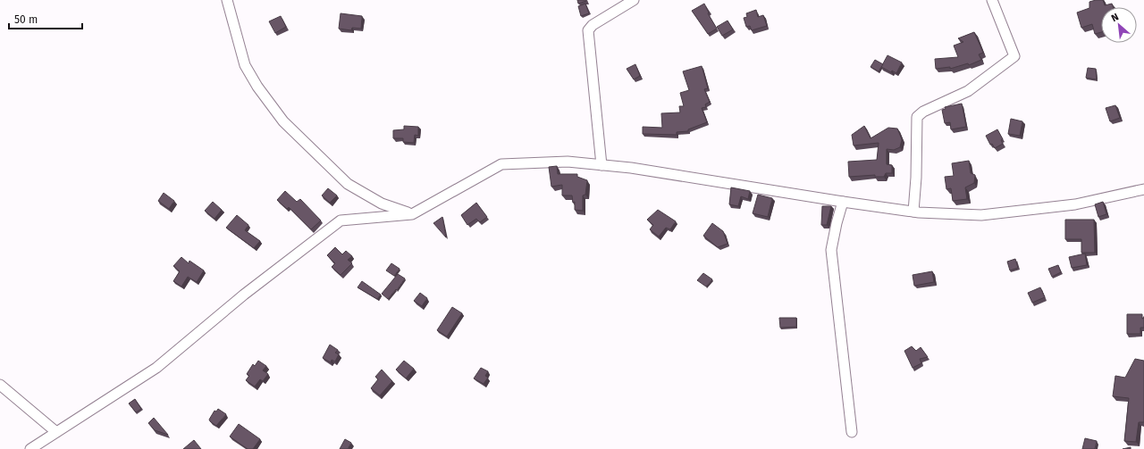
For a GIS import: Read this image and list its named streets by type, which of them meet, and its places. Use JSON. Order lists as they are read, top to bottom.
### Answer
{
  "scale_bar": "50 m",
  "north": "top left"
}
